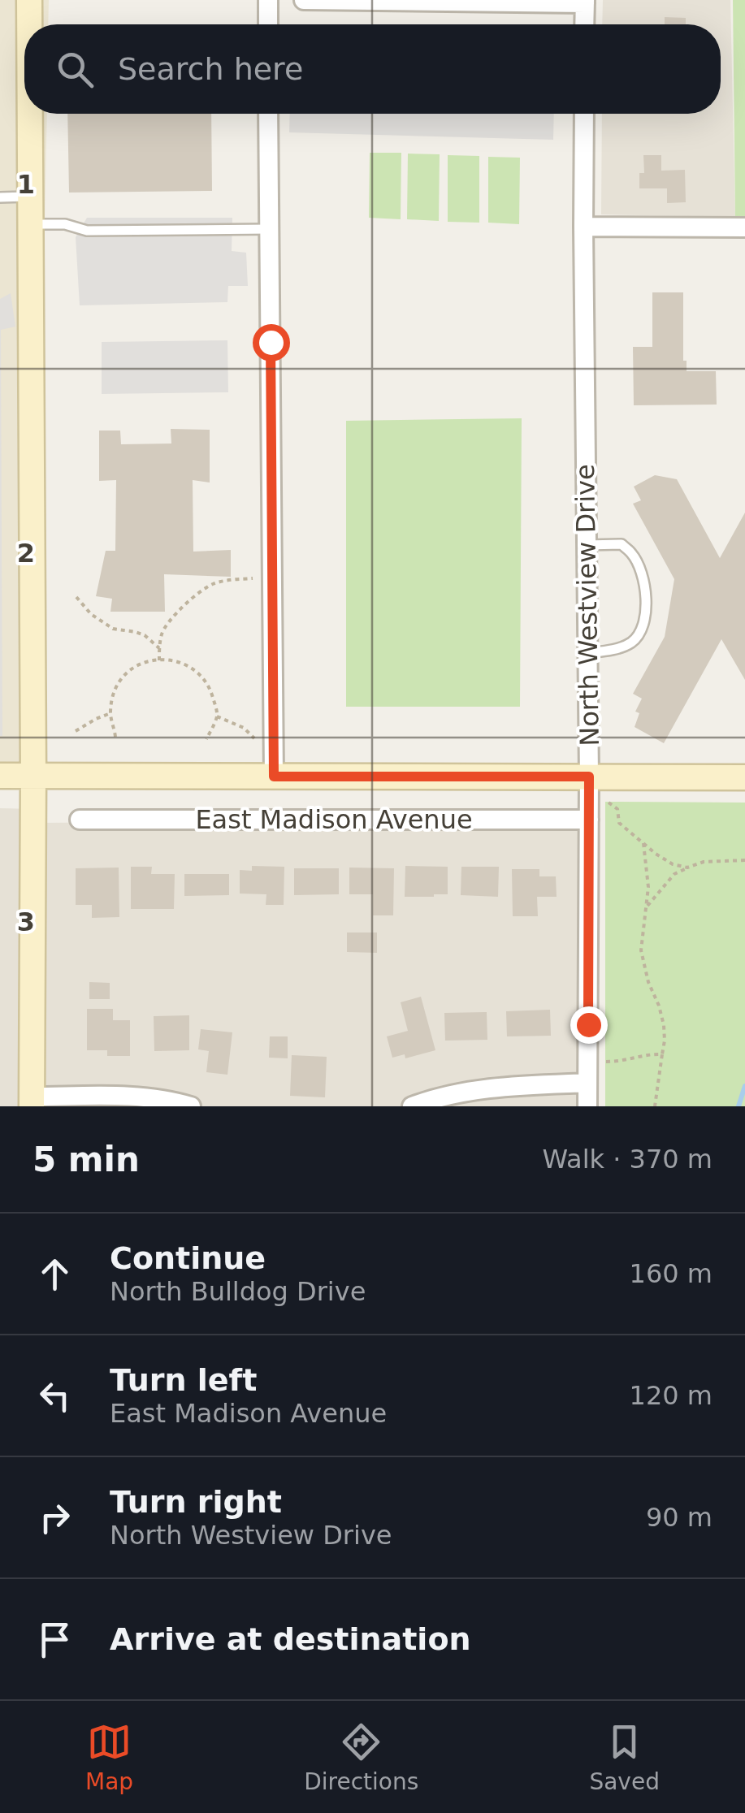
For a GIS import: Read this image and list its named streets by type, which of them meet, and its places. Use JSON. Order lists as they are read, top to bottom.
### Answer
{
  "streets": {
    "street": ["North Westview Drive", "East Madison Avenue"]
  },
  "crossings": [
    ["North Westview Drive", "East Madison Avenue"]
  ],
  "page": {
    "search": "Search here",
    "heading": ["5 min", "Walk · 370 m"],
    "list": [
      ["Continue", "North Bulldog Drive", "160 m"],
      ["Turn left", "East Madison Avenue", "120 m"],
      ["Turn right", "North Westview Drive", "90 m"],
      "Arrive at destination"
    ],
    "nav": ["Map", "Directions", "Saved"]
  },
  "grid": {
    "rows": ["1", "2", "3"]
  }
}
